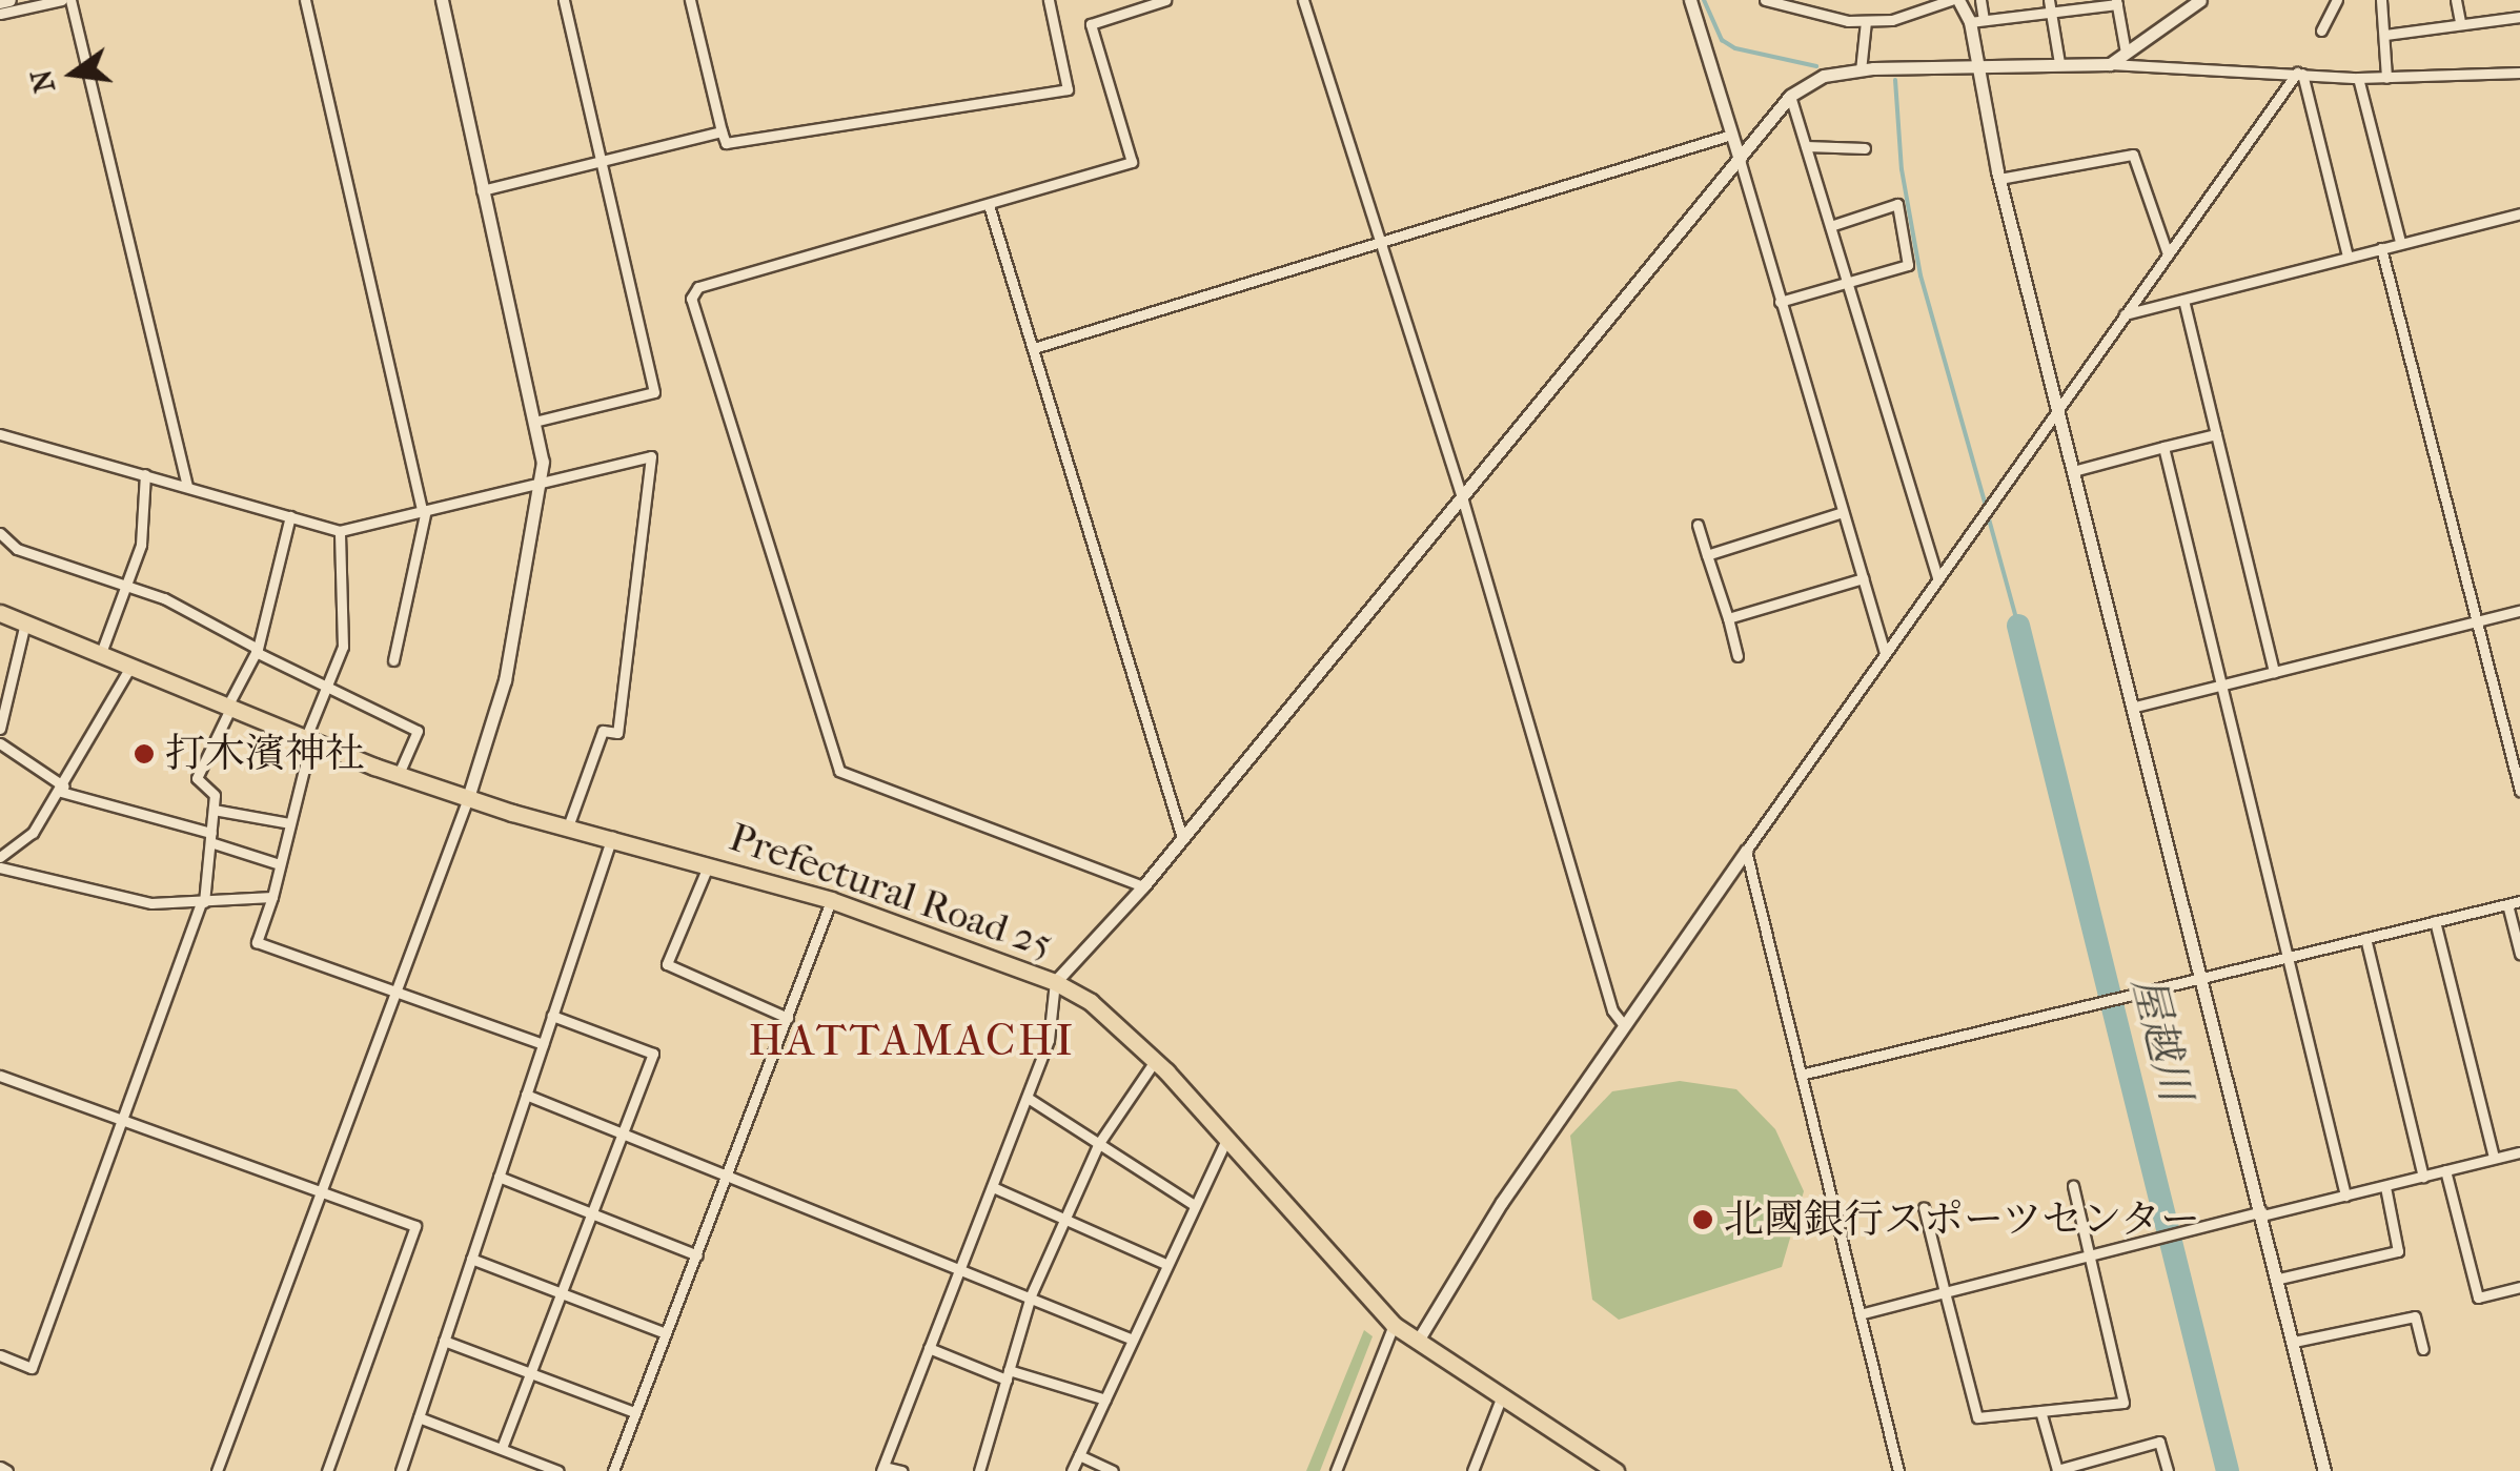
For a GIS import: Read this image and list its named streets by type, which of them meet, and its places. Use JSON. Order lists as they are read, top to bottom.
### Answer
{
  "streets": {
    "main road": ["Prefectural Road 25"]
  },
  "districts": ["HATTAMACHI"],
  "water": ["屋越川"],
  "places": ["打木濱神社", "北國銀行スポーツセンター"],
  "north": "left"
}
